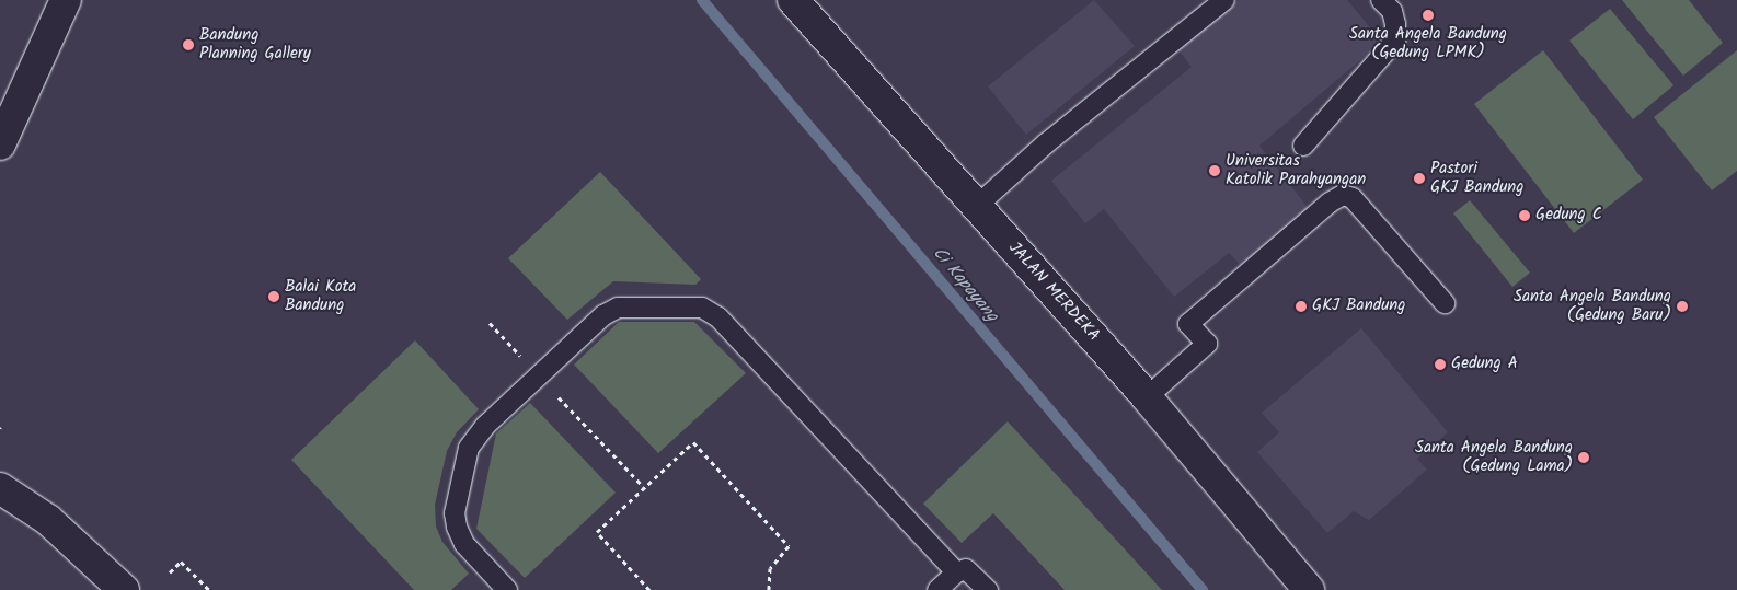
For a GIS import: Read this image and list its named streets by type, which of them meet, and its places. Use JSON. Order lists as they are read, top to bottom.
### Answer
{
  "streets": {
    "main road": ["JALAN MERDEKA"]
  },
  "water": ["Ci Kapayang"],
  "places": [
    "Santa Angela Bandung (Gedung LPMK)",
    "Bandung Planning Gallery",
    "Universitas Katolik Parahyangan",
    "Pastori GKJ Bandung",
    "Gedung C",
    "Balai Kota Bandung",
    "GKJ Bandung",
    "Santa Angela Bandung (Gedung Baru)",
    "Gedung A",
    "Santa Angela Bandung (Gedung Lama)"
  ]
}
